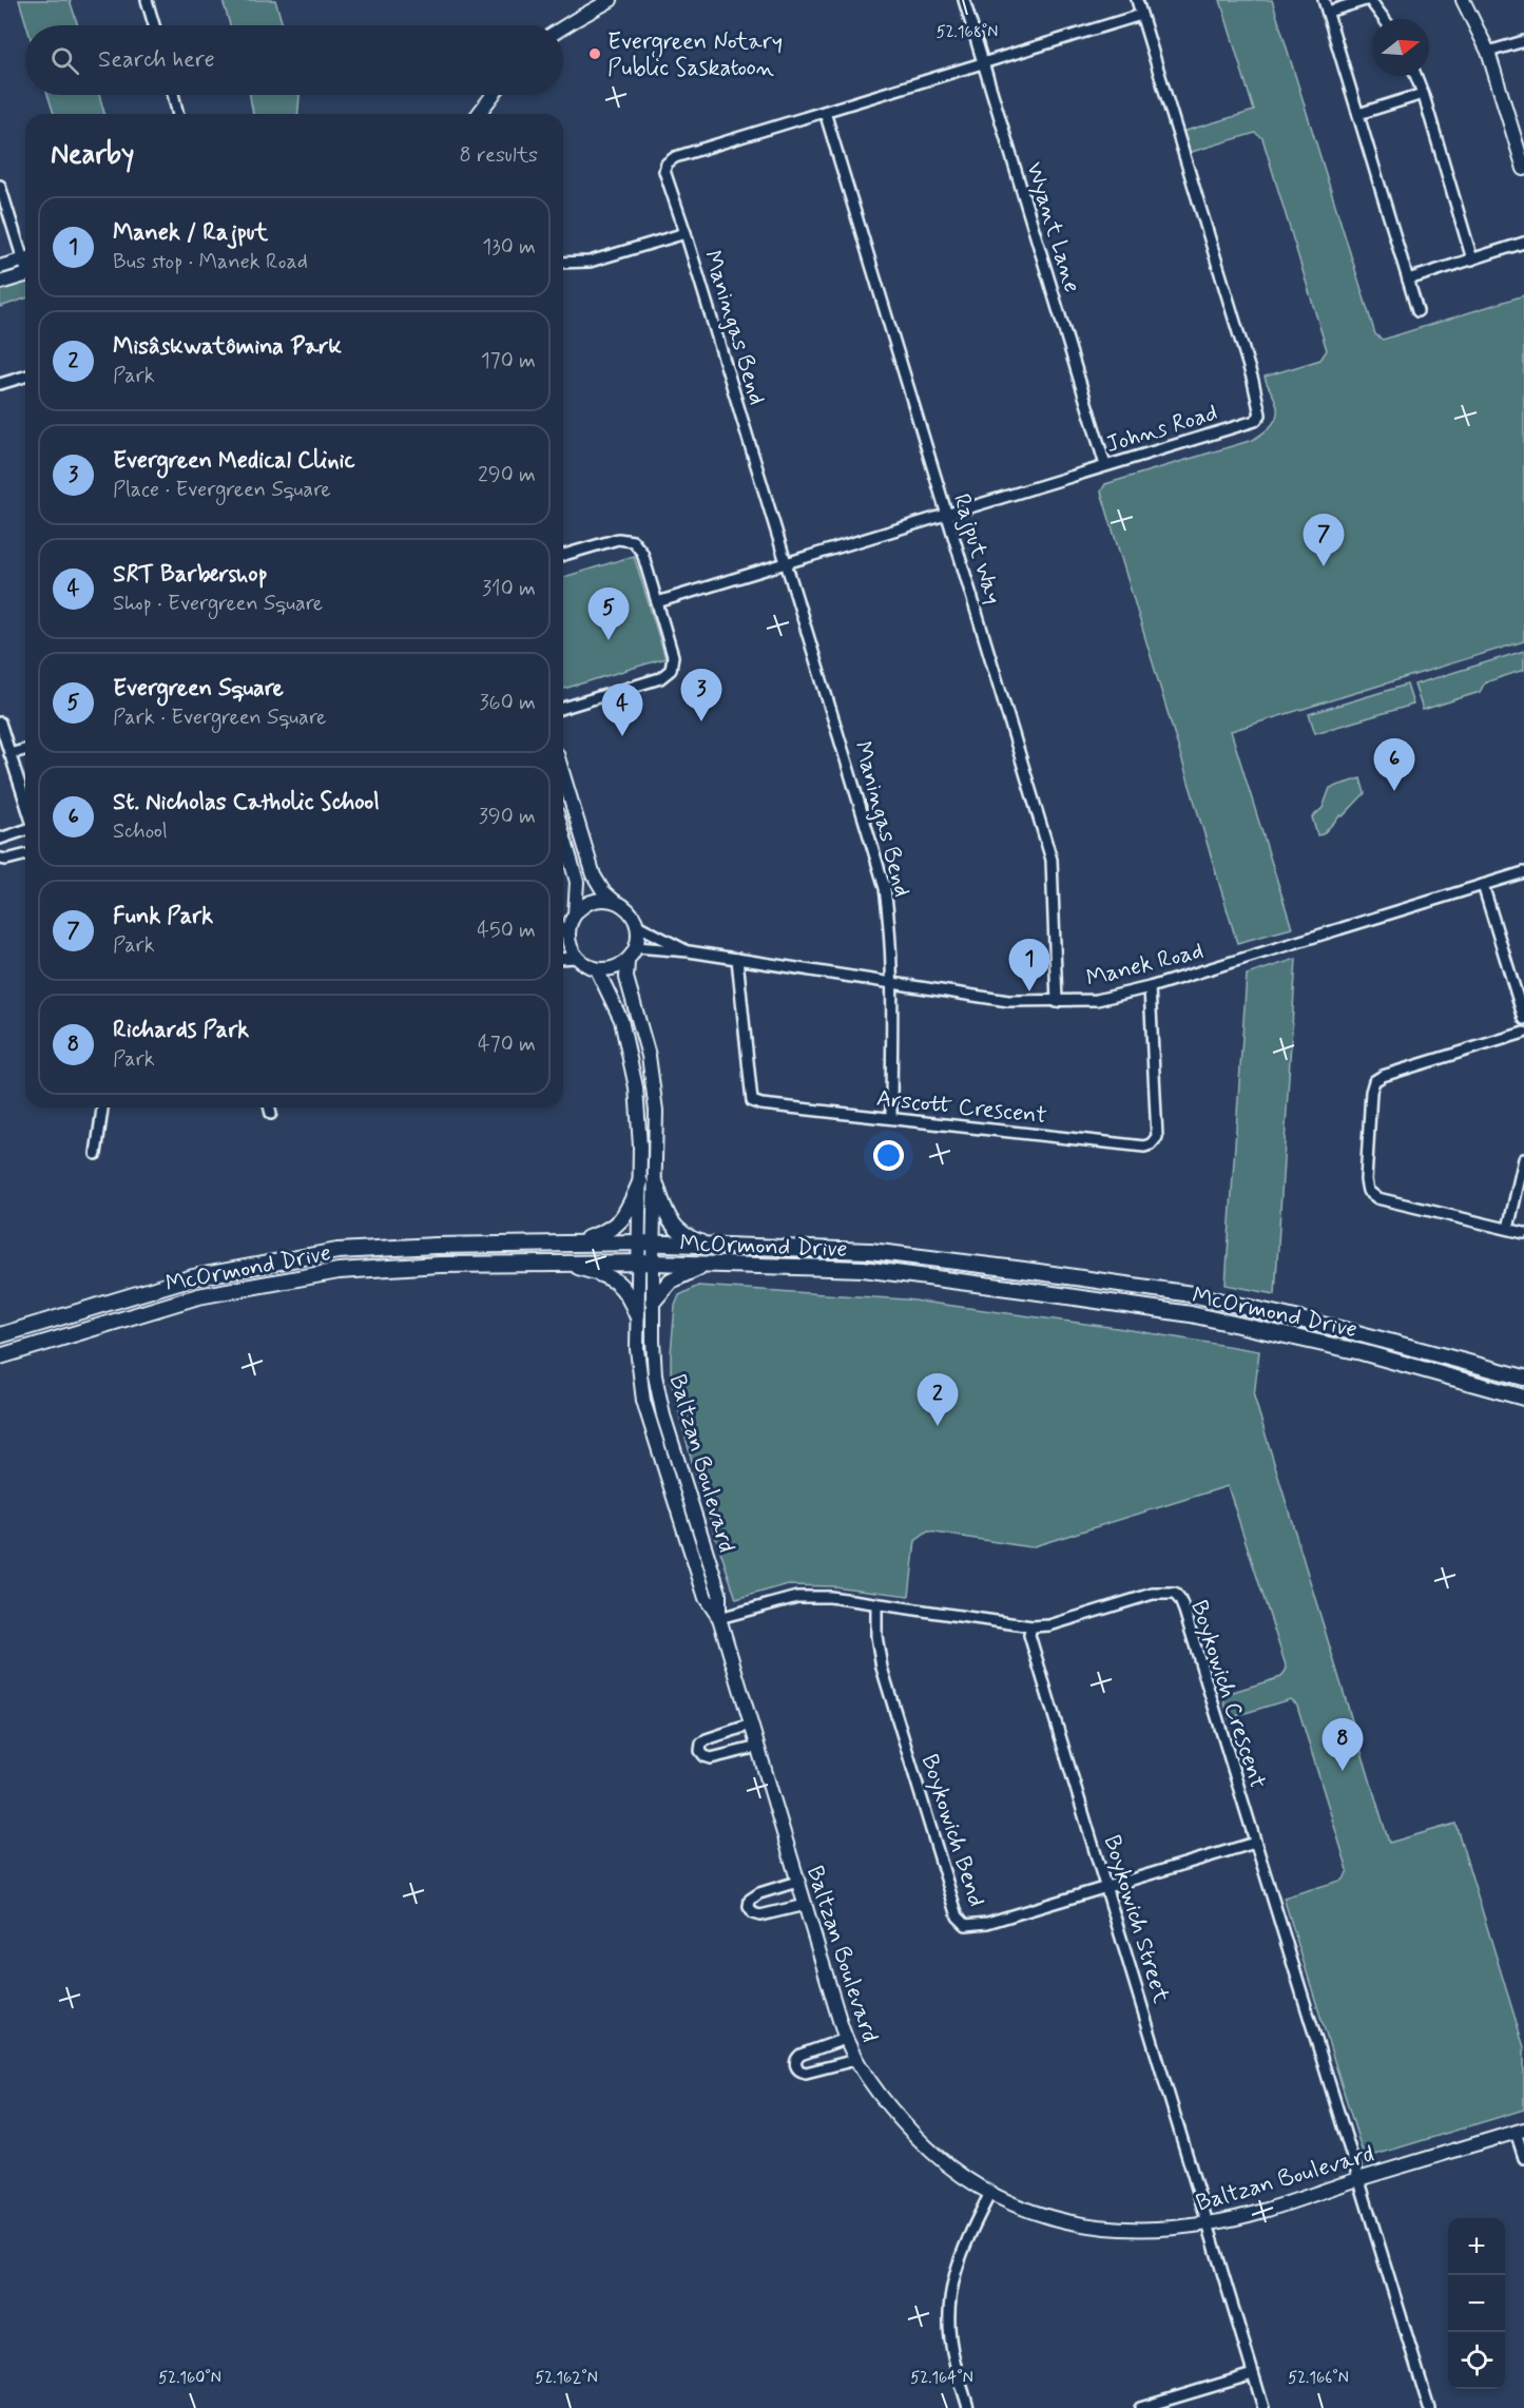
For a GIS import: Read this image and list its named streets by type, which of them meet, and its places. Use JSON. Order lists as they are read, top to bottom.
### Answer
{
  "streets": {
    "main road": ["McOrmond Drive"],
    "street": [
      "Wyant Lane",
      "Maningas Bend",
      "Johns Road",
      "Rajput Way",
      "Manek Road",
      "Arscott Crescent",
      "Baltzan Boulevard",
      "Boykowich Crescent",
      "Boykowich Bend",
      "Boykowich Street"
    ]
  },
  "crossings": [
    ["Wyant Lane", "Maningas Bend"],
    ["Wyant Lane", "Johns Road"],
    ["Maningas Bend", "Johns Road"],
    ["Maningas Bend", "Rajput Way"],
    ["Maningas Bend", "Manek Road"],
    ["Maningas Bend", "Arscott Crescent"],
    ["Johns Road", "Rajput Way"],
    ["Rajput Way", "Manek Road"],
    ["Manek Road", "Arscott Crescent"],
    ["Manek Road", "Baltzan Boulevard"],
    ["McOrmond Drive", "Baltzan Boulevard"],
    ["Baltzan Boulevard", "Boykowich Crescent"],
    ["Baltzan Boulevard", "Boykowich Street"],
    ["Boykowich Crescent", "Boykowich Bend"],
    ["Boykowich Crescent", "Boykowich Street"],
    ["Boykowich Bend", "Boykowich Street"]
  ],
  "places": ["Evergreen Notary Public Saskatoon"],
  "north": "right",
  "page": {
    "search": "Search here",
    "heading": ["Nearby", "8 results"],
    "list": [
      {
        "mark": "1",
        "name": "Manek / Rajput",
        "note": "Bus stop · Manek Road",
        "value": "130 m"
      },
      {
        "mark": "2",
        "name": "Misâskwatômina Park",
        "note": "Park",
        "value": "170 m"
      },
      {
        "mark": "3",
        "name": "Evergreen Medical Clinic",
        "note": "Place · Evergreen Square",
        "value": "290 m"
      },
      {
        "mark": "4",
        "name": "SRT Barbershop",
        "note": "Shop · Evergreen Square",
        "value": "310 m"
      },
      {
        "mark": "5",
        "name": "Evergreen Square",
        "note": "Park · Evergreen Square",
        "value": "360 m"
      },
      {
        "mark": "6",
        "name": "St. Nicholas Catholic School",
        "note": "School",
        "value": "390 m"
      },
      {
        "mark": "7",
        "name": "Funk Park",
        "note": "Park",
        "value": "450 m"
      },
      {
        "mark": "8",
        "name": "Richards Park",
        "note": "Park",
        "value": "470 m"
      }
    ],
    "pins": [
      "7",
      "5",
      "3",
      "4",
      "6",
      "1",
      "2",
      "8"
    ],
    "map_buttons": ["+", "−"]
  },
  "coordinates": [
    "52.168°N",
    "52.160°N",
    "52.162°N",
    "52.164°N",
    "52.166°N"
  ]
}
